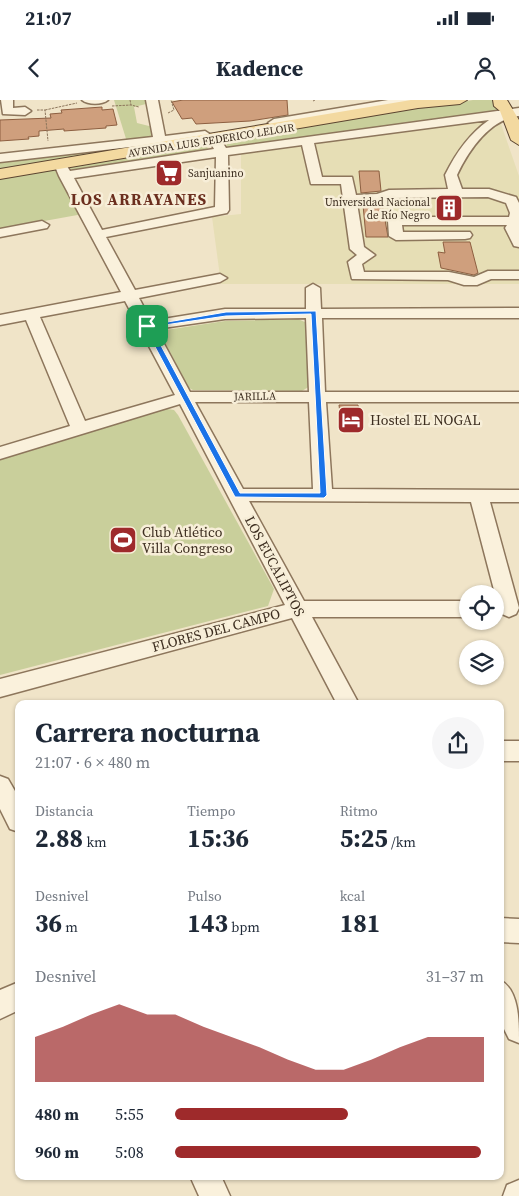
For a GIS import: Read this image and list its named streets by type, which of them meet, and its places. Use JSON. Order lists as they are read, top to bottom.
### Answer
{
  "streets": {
    "main road": ["AVENIDA LUIS FEDERICO LELOIR"],
    "street": ["JARILLA", "LOS EUCALIPTOS", "FLORES DEL CAMPO"]
  },
  "crossings": [
    ["AVENIDA LUIS FEDERICO LELOIR", "LOS EUCALIPTOS"],
    ["JARILLA", "LOS EUCALIPTOS"],
    ["LOS EUCALIPTOS", "FLORES DEL CAMPO"]
  ],
  "districts": ["LOS ARRAYANES"],
  "places": {
    "supermarket": ["Sanjuanino"],
    "building": ["Universidad Nacional de Río Negro"],
    "hotel": ["Hostel EL NOGAL"],
    "sports": ["Club Atlético Villa Congreso"]
  },
  "page": {
    "status": "21:07",
    "header": "Kadence",
    "heading": ["Carrera nocturna", "21:07 · 6 × 480 m"],
    "stats": [
      ["Distancia", "2.88 km"],
      ["Tiempo", "15:36"],
      ["Ritmo", "5:25 /km"],
      ["Desnivel", "36 m"],
      ["Pulso", "143 bpm"],
      ["kcal", "181"]
    ],
    "chart": ["Desnivel", "31–37 m"],
    "list": [
      {
        "name": "480 m",
        "note": "5:55"
      },
      {
        "name": "960 m",
        "note": "5:08"
      }
    ]
  }
}
